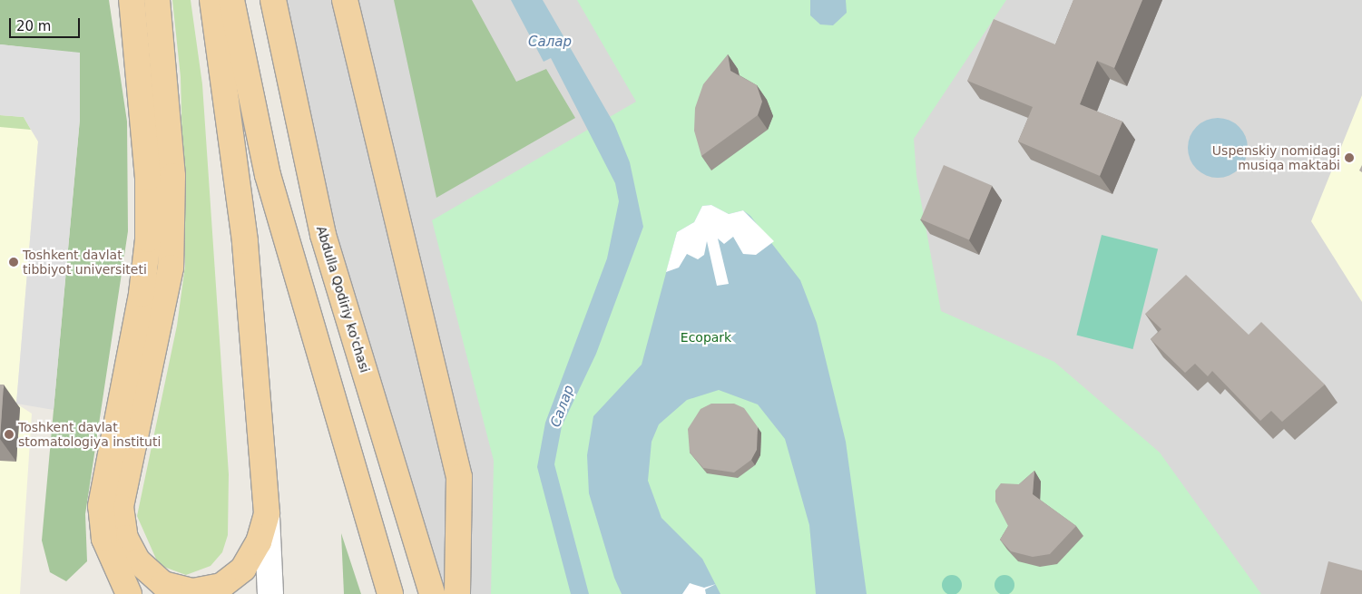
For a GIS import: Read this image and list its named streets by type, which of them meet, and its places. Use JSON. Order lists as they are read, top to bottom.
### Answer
{
  "streets": {
    "main road": ["Abdulla Qodiriy ko'chasi"]
  },
  "water": ["Салар"],
  "parks": ["Ecopark"],
  "places": ["Uspenskiy nomidagi musiqa maktabi", "Toshkent davlat tibbiyot universiteti", "Toshkent davlat stomatologiya instituti"],
  "scale_bar": "20 m"
}
